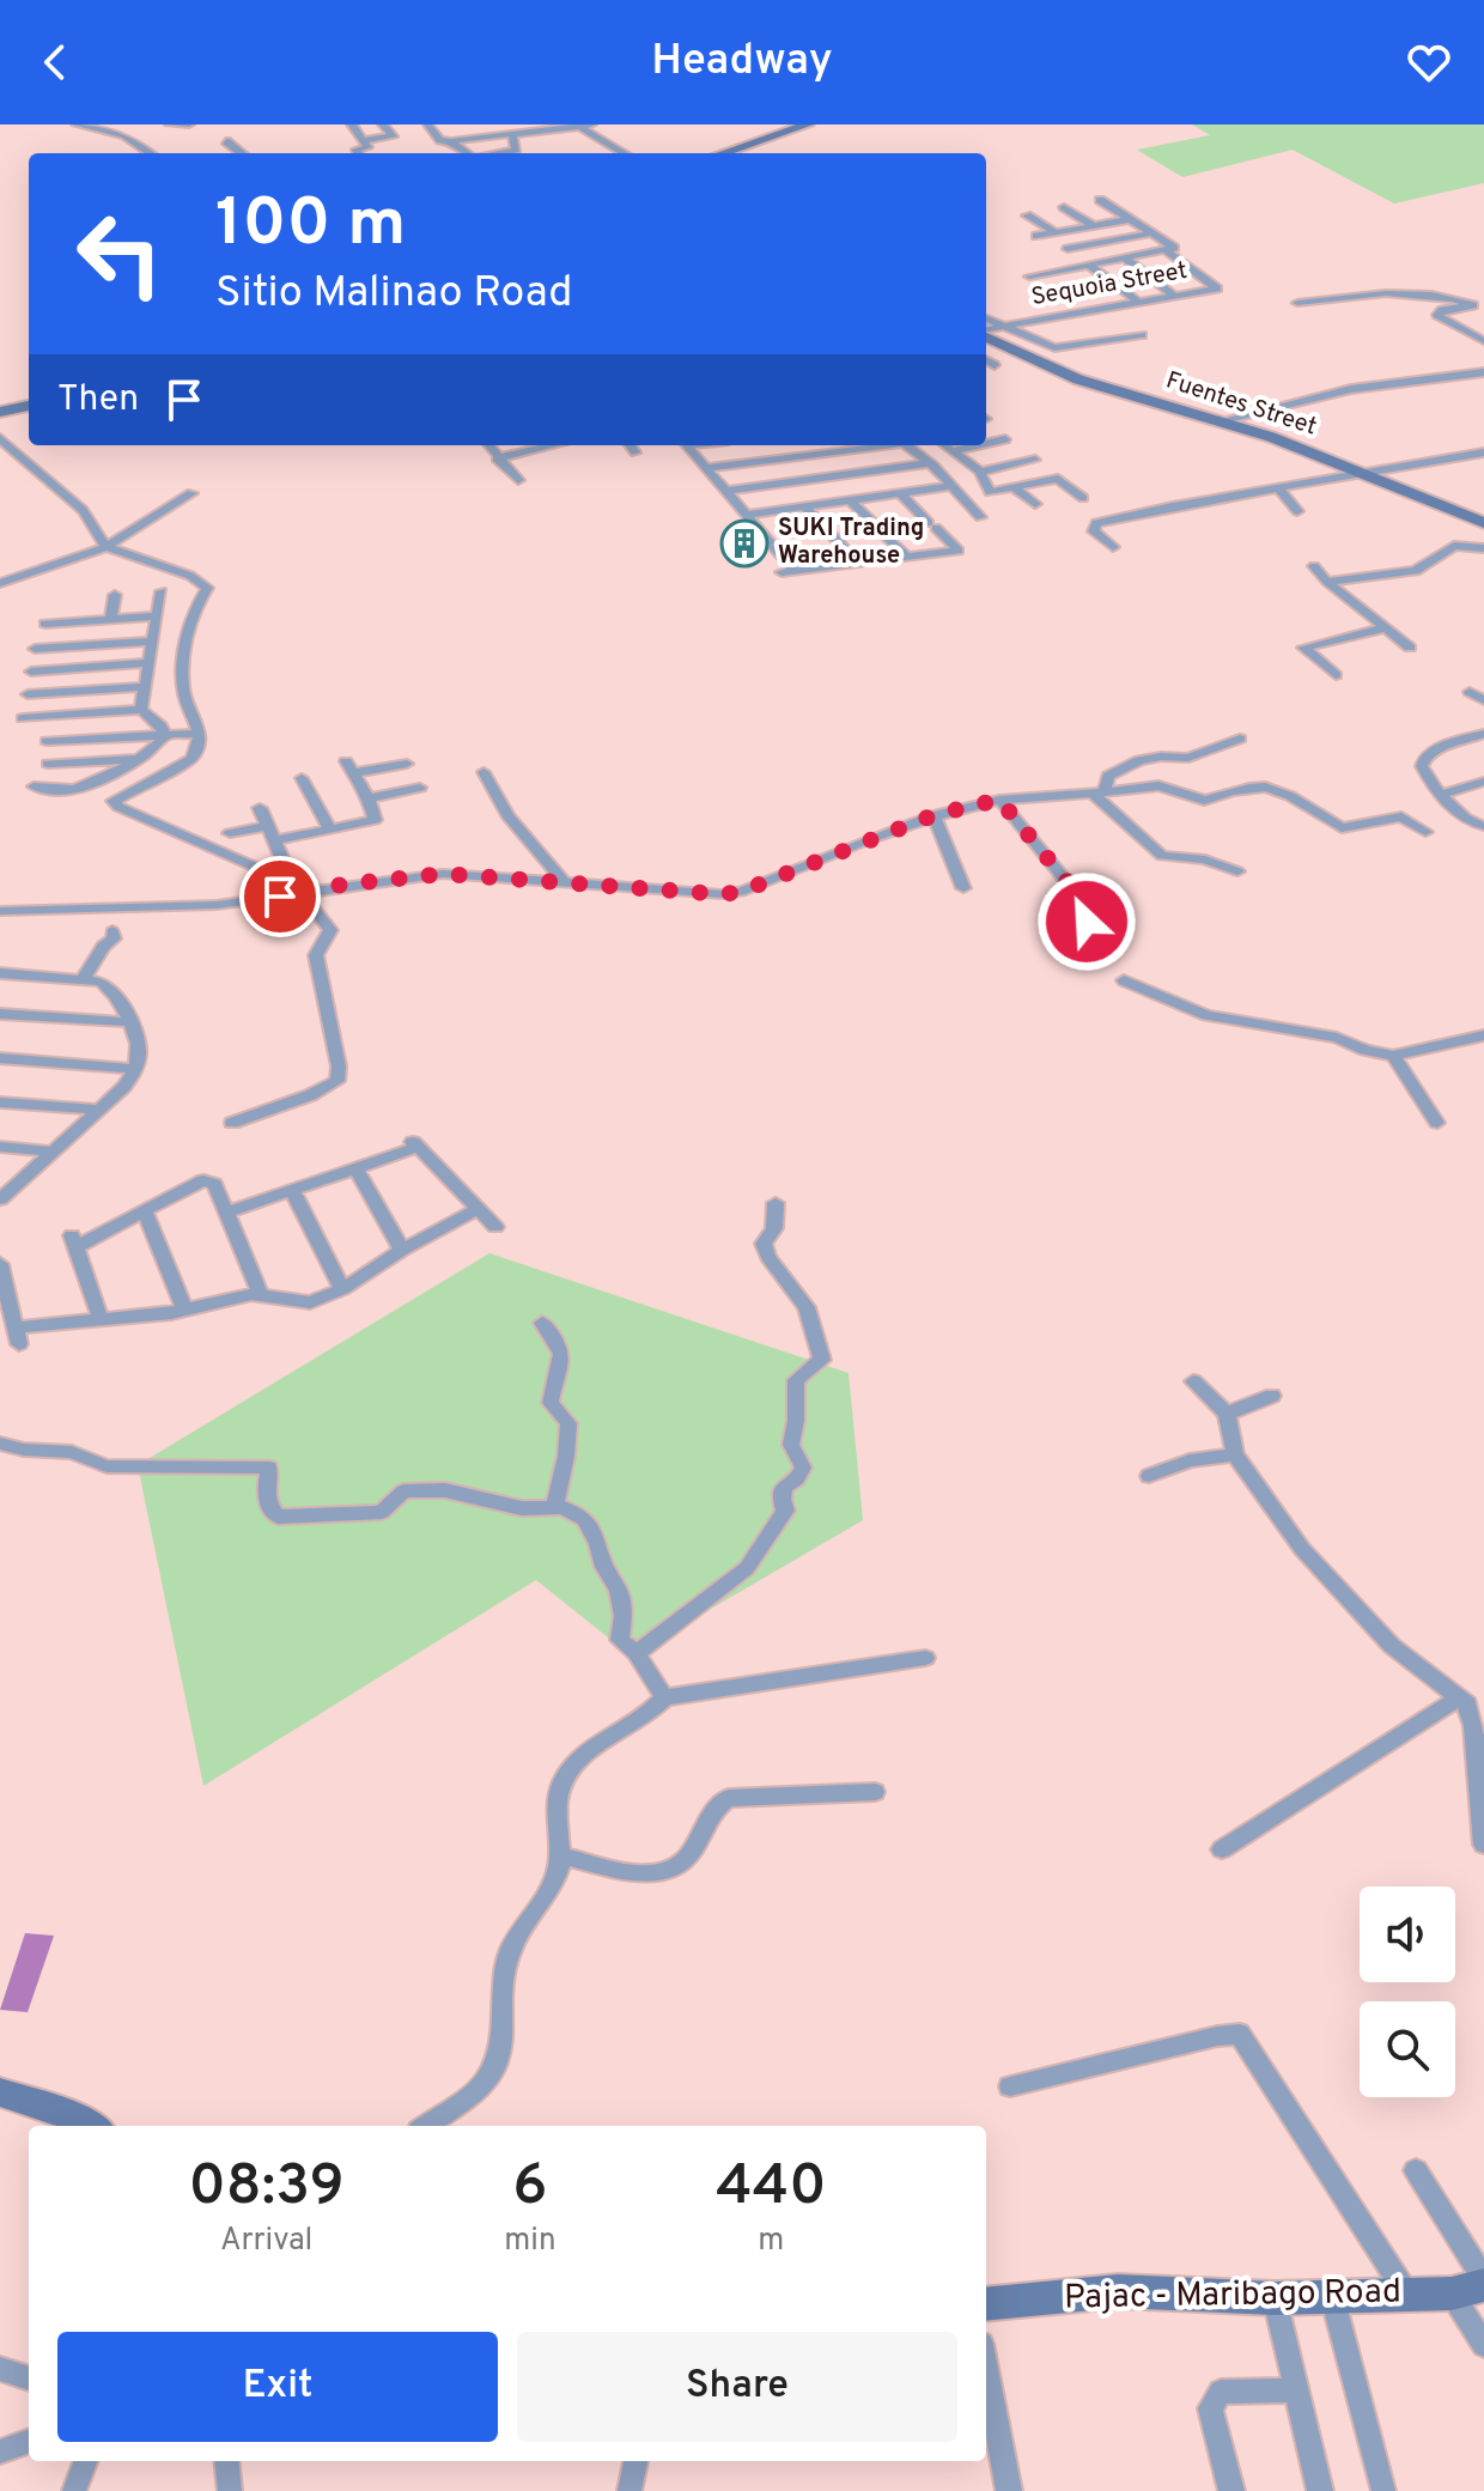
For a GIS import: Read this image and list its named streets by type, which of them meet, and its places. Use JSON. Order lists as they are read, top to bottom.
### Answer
{
  "streets": {
    "street": ["Sequoia Street", "Fuentes Street", "Pajac - Maribago Road"]
  },
  "places": {
    "building": ["SUKI Trading Warehouse"]
  },
  "page": {
    "header": "Headway",
    "turn": ["100 m", "Sitio Malinao Road"],
    "then": "Then",
    "eta": [
      "08:39",
      "Arrival",
      "6",
      "min",
      "440",
      "m"
    ],
    "buttons": ["Exit", "Share"]
  }
}
